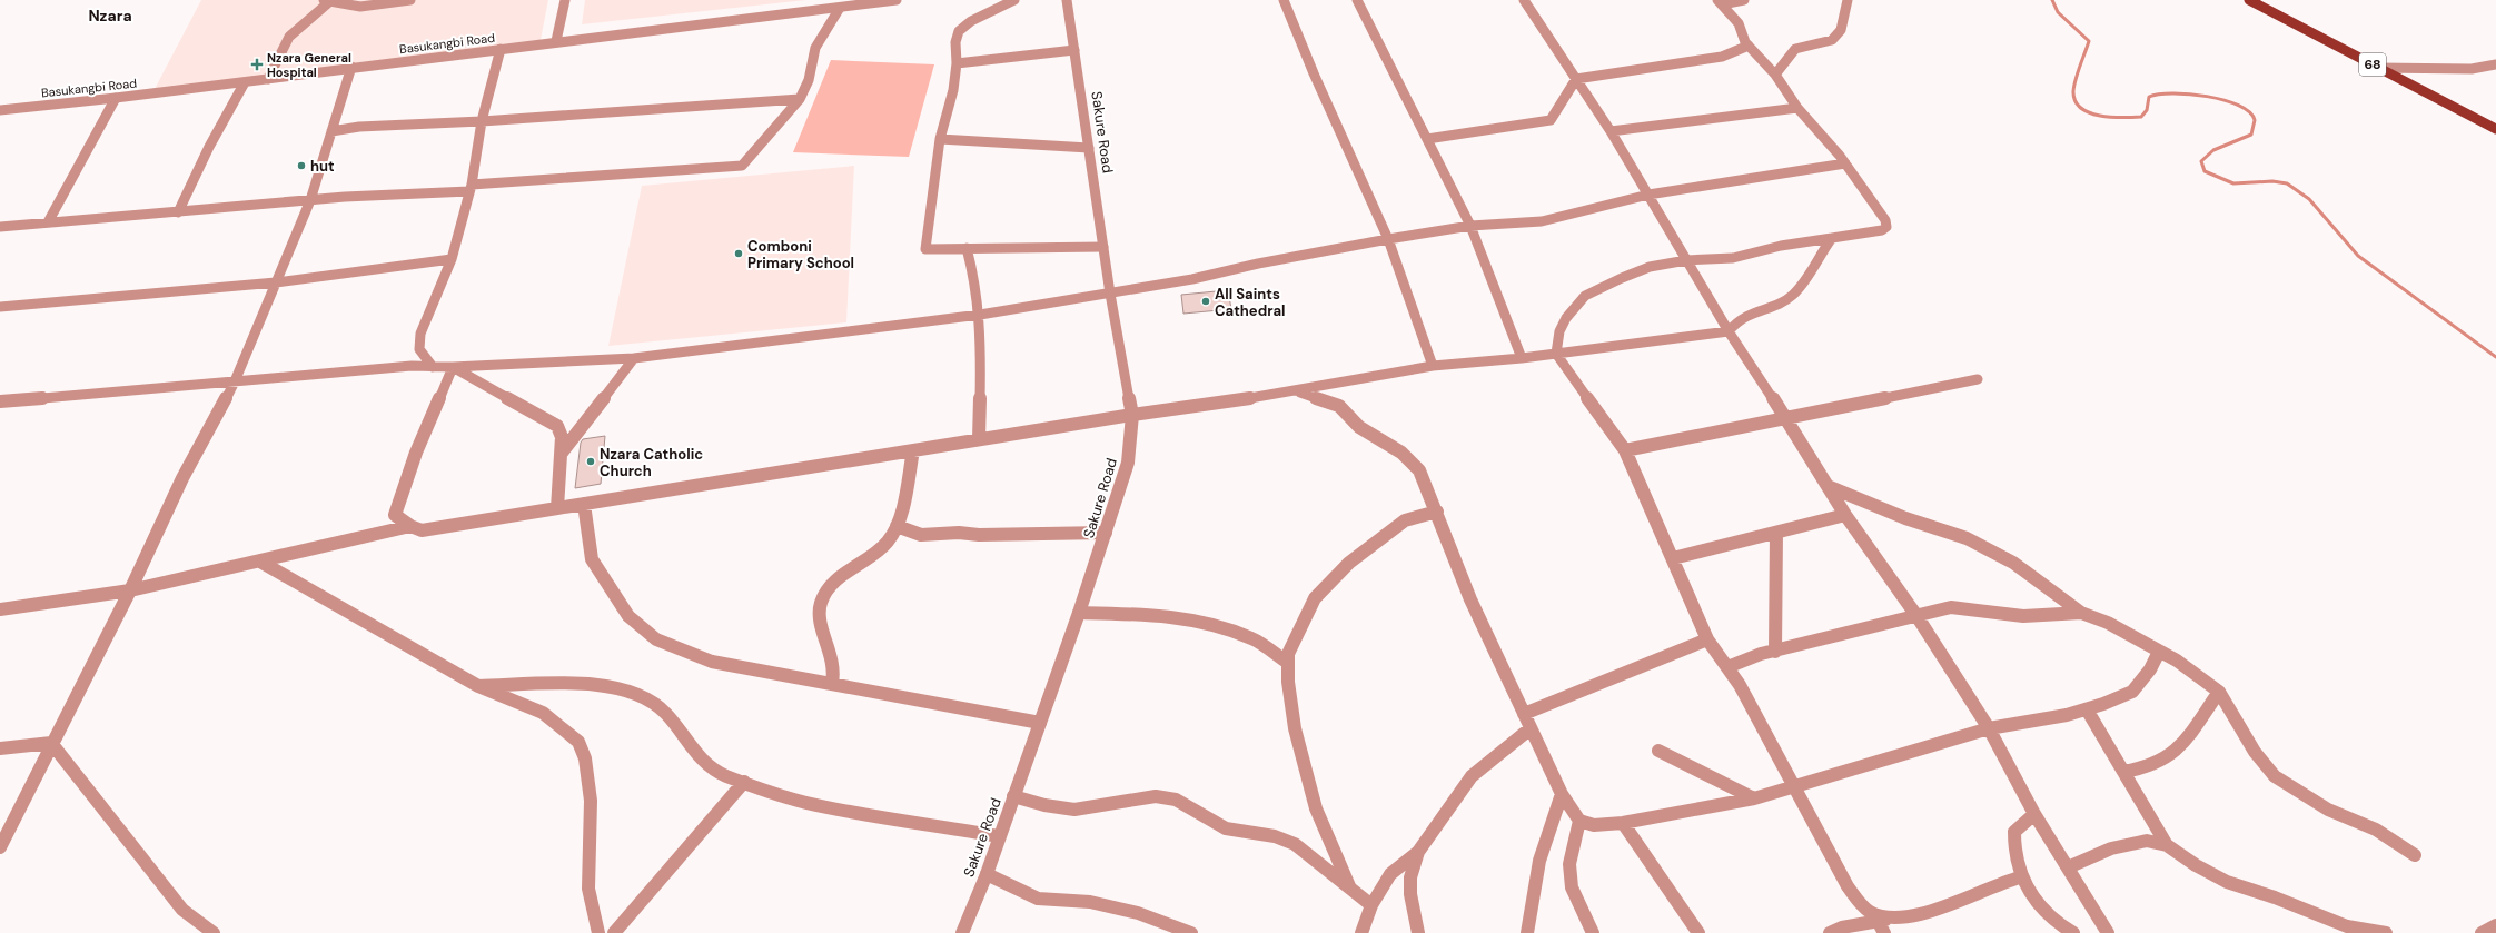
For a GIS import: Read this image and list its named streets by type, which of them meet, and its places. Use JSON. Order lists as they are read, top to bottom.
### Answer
{
  "streets": {
    "main road": ["68"],
    "street": ["Basukangbi Road", "Sakure Road"]
  },
  "districts": ["Nzara"],
  "places": {
    "health": ["Nzara General Hospital"],
    "other": [
      "hut",
      "Comboni Primary School",
      "All Saints Cathedral",
      "Nzara Catholic Church"
    ]
  }
}
